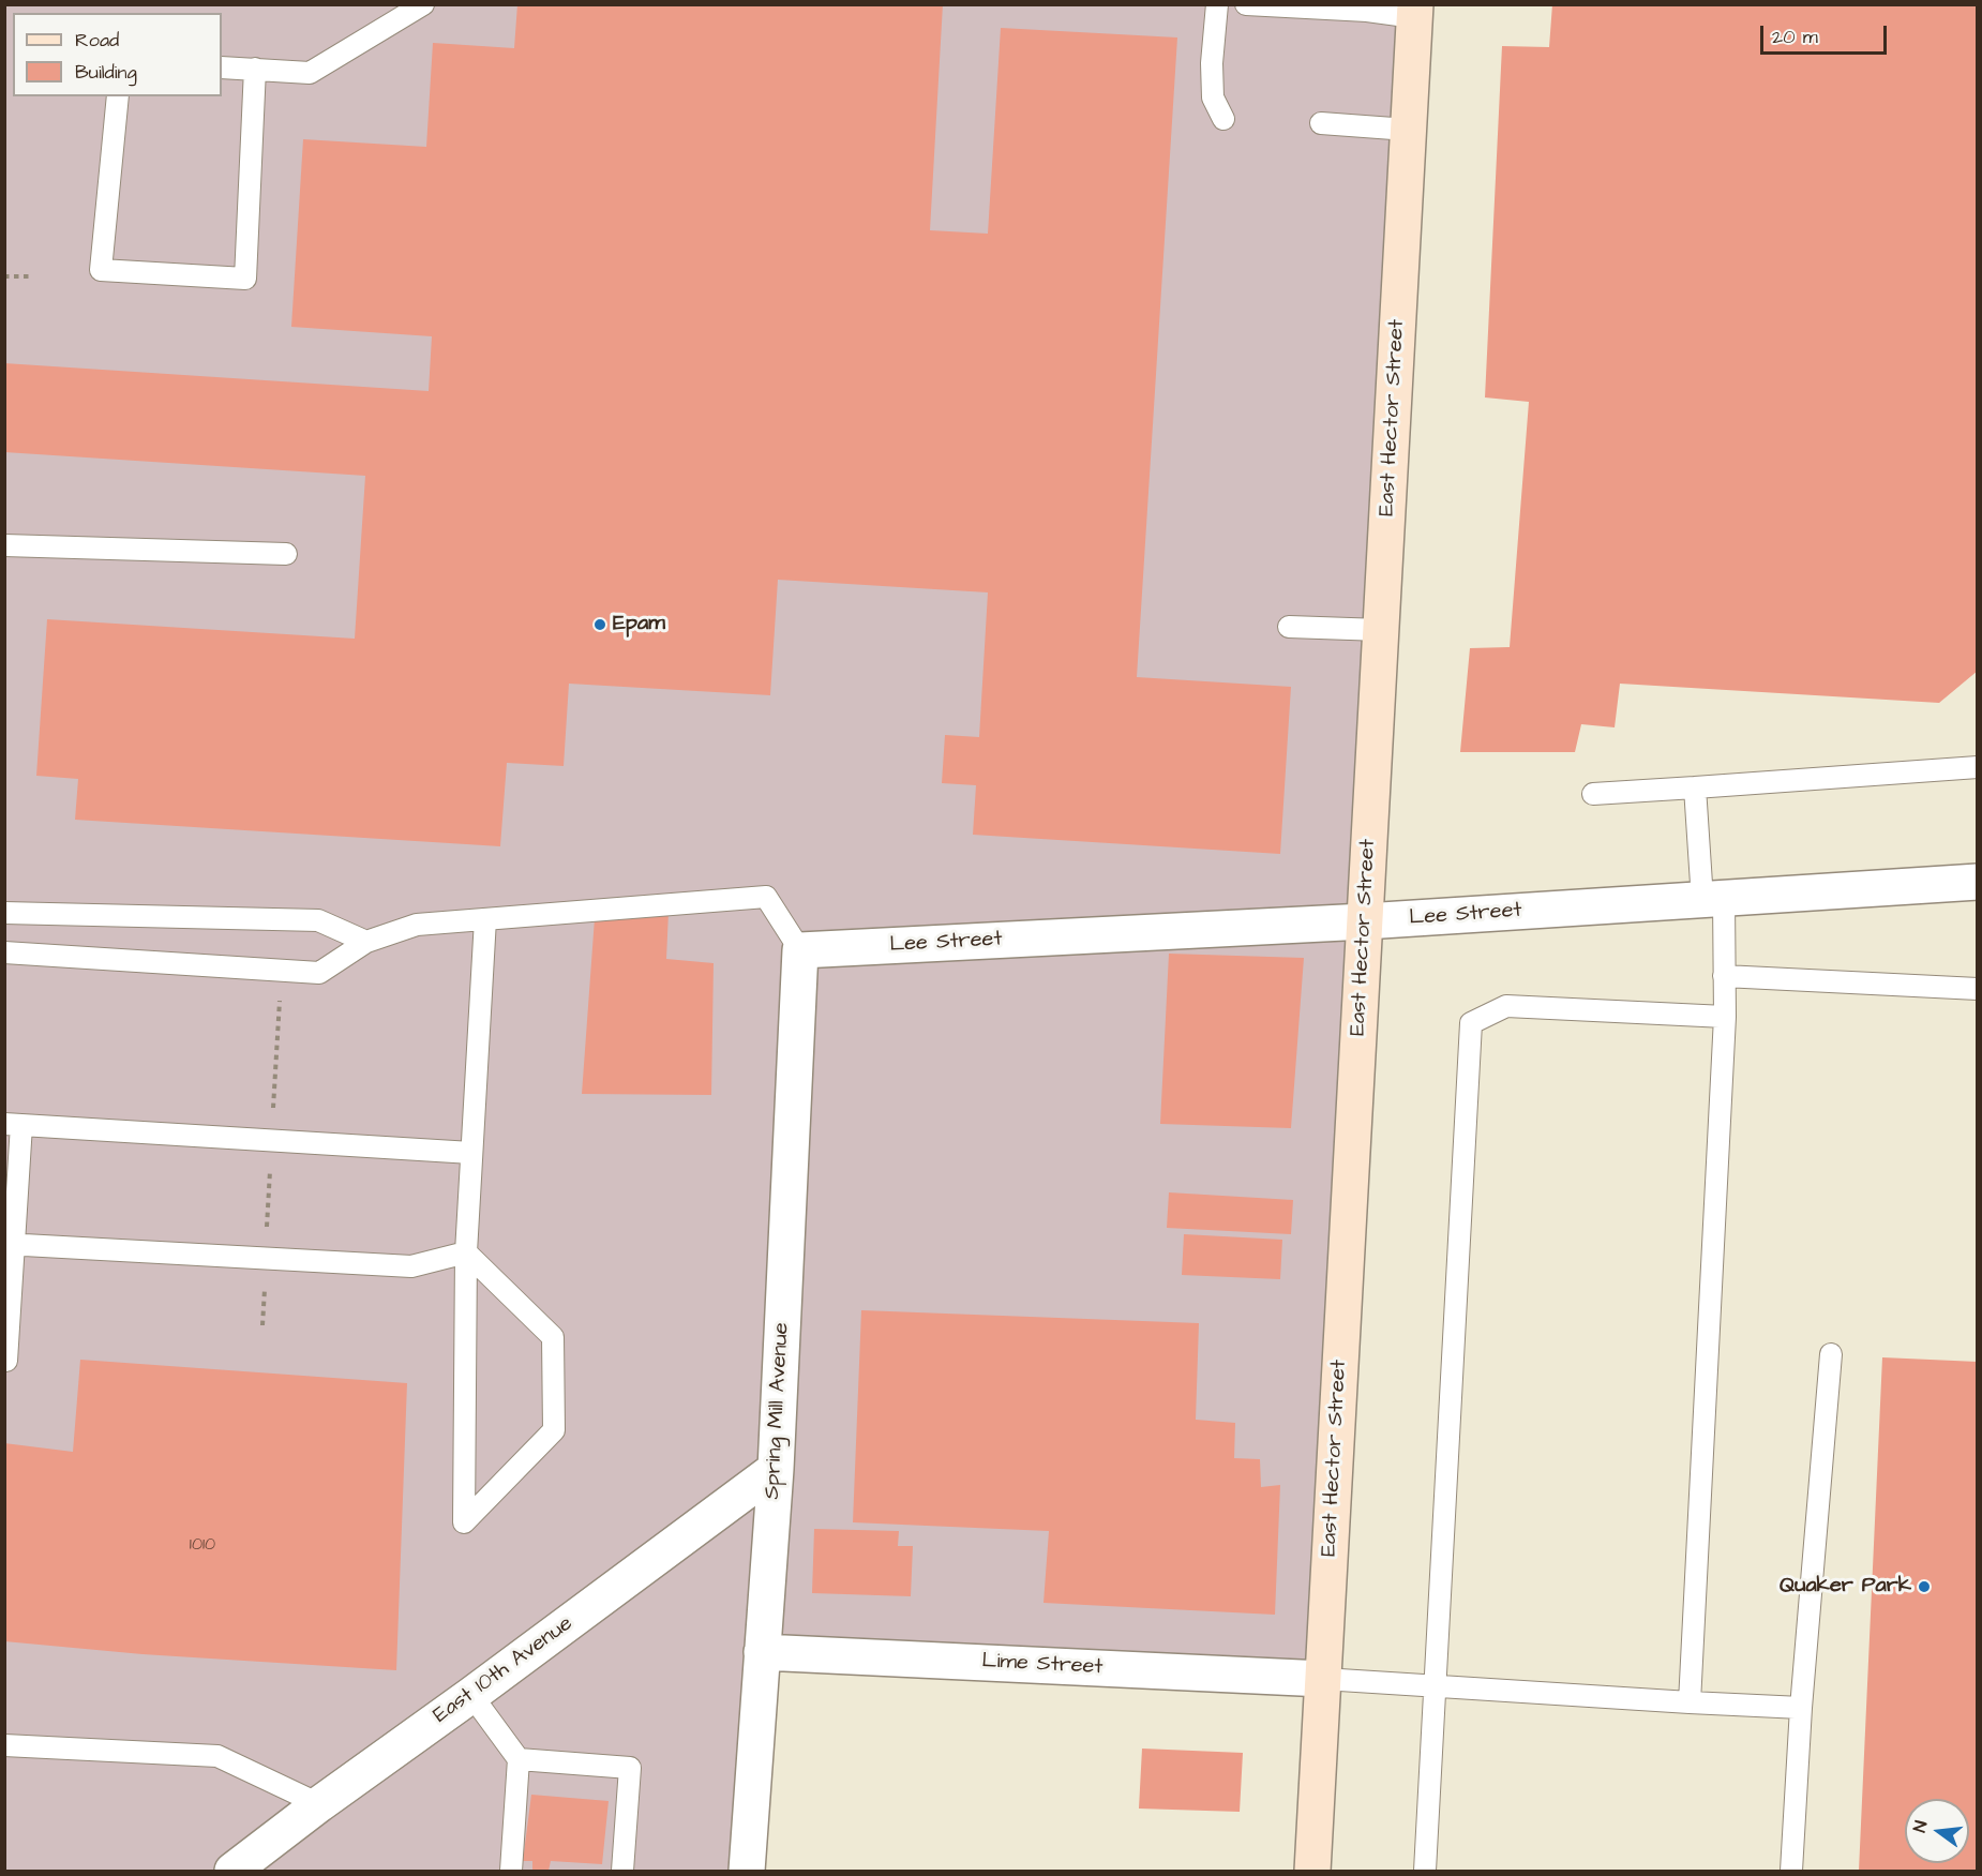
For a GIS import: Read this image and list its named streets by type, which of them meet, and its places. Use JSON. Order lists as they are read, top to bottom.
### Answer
{
  "streets": {
    "main road": ["East Hector Street"],
    "street": [
      "Lee Street",
      "Spring Mill Avenue",
      "Lime Street",
      "East 10th Avenue"
    ]
  },
  "crossings": [
    ["East Hector Street", "Lee Street"],
    ["East Hector Street", "Lime Street"],
    ["Lee Street", "Spring Mill Avenue"],
    ["Spring Mill Avenue", "Lime Street"],
    ["Spring Mill Avenue", "East 10th Avenue"]
  ],
  "places": ["Epam", "Quaker Park"],
  "house_numbers": ["1010"],
  "legend": ["Road", "Building"],
  "scale_bar": "20 m",
  "north": "left"
}
